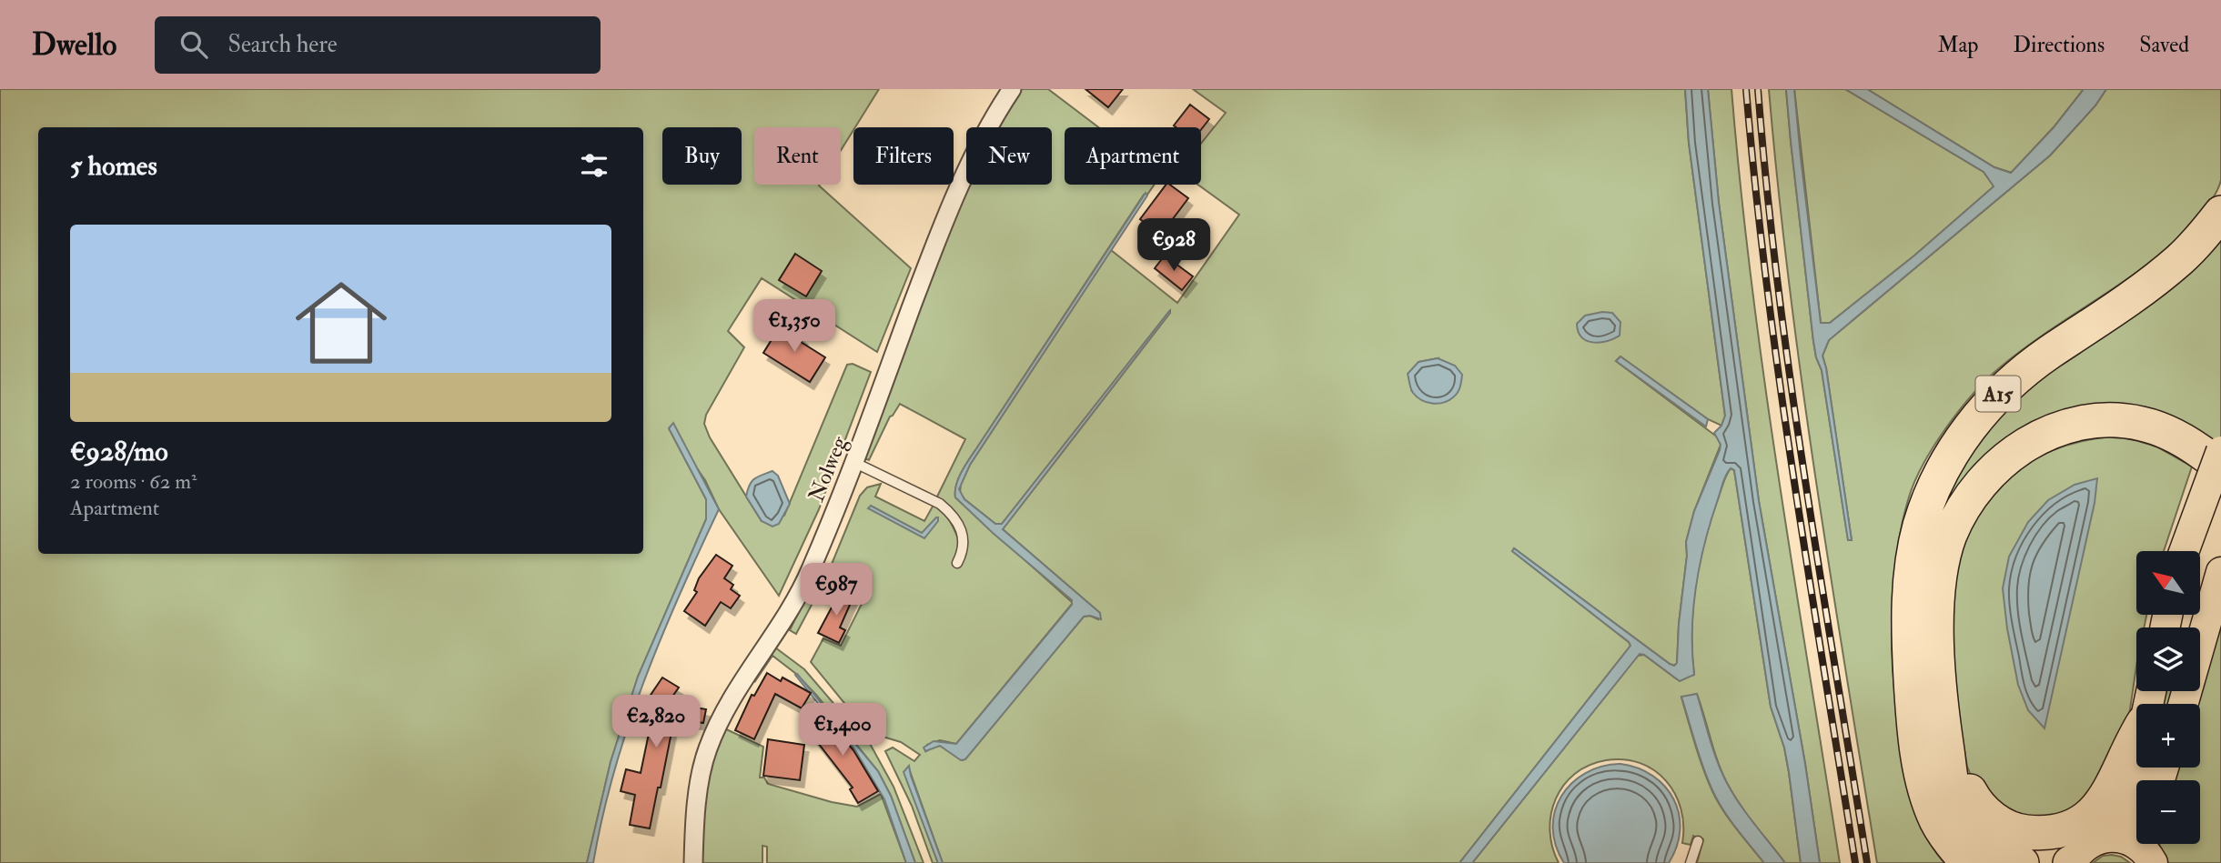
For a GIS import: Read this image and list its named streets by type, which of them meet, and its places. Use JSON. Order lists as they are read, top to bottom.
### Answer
{
  "streets": {
    "highway": ["A15"],
    "street": ["Nolweg"]
  },
  "north": "top left",
  "page": {
    "header": "Dwello",
    "search": "Search here",
    "nav": ["Map", "Directions", "Saved"],
    "chip": [
      "Buy",
      "Rent",
      "Filters",
      "New",
      "Apartment"
    ],
    "heading": "5 homes",
    "list": [
      {
        "name": "€928/mo",
        "note": "2 rooms · 62 m² · Apartment"
      }
    ],
    "price": [
      "€928",
      "€1,350",
      "€987",
      "€2,820",
      "€1,400"
    ],
    "map_buttons": ["+", "−"]
  }
}
